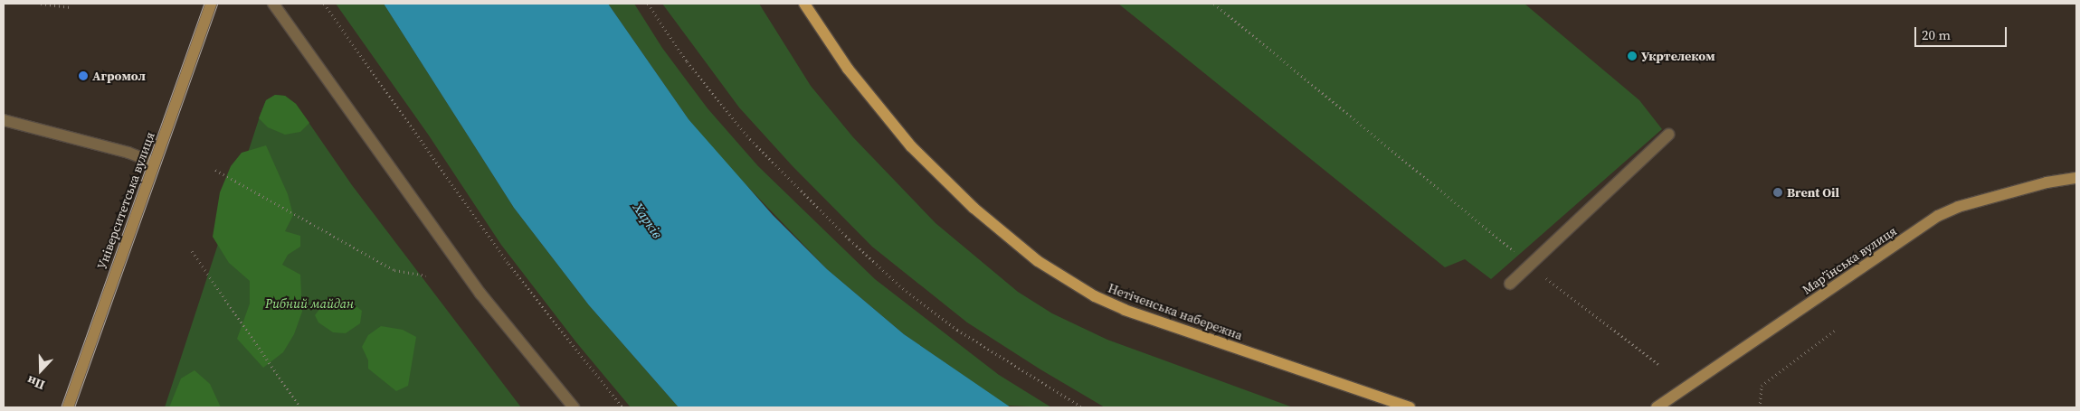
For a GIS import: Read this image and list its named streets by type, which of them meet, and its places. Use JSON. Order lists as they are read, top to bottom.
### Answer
{
  "streets": {
    "main road": ["Університетська вулиця", "Мар’їнська вулиця", "Нетіченська набережна"]
  },
  "water": ["Харків"],
  "parks": ["Рибний майдан"],
  "places": ["Укртелеком", "Агромол", "Brent Oil"],
  "scale_bar": "20 m",
  "north": "bottom"
}
